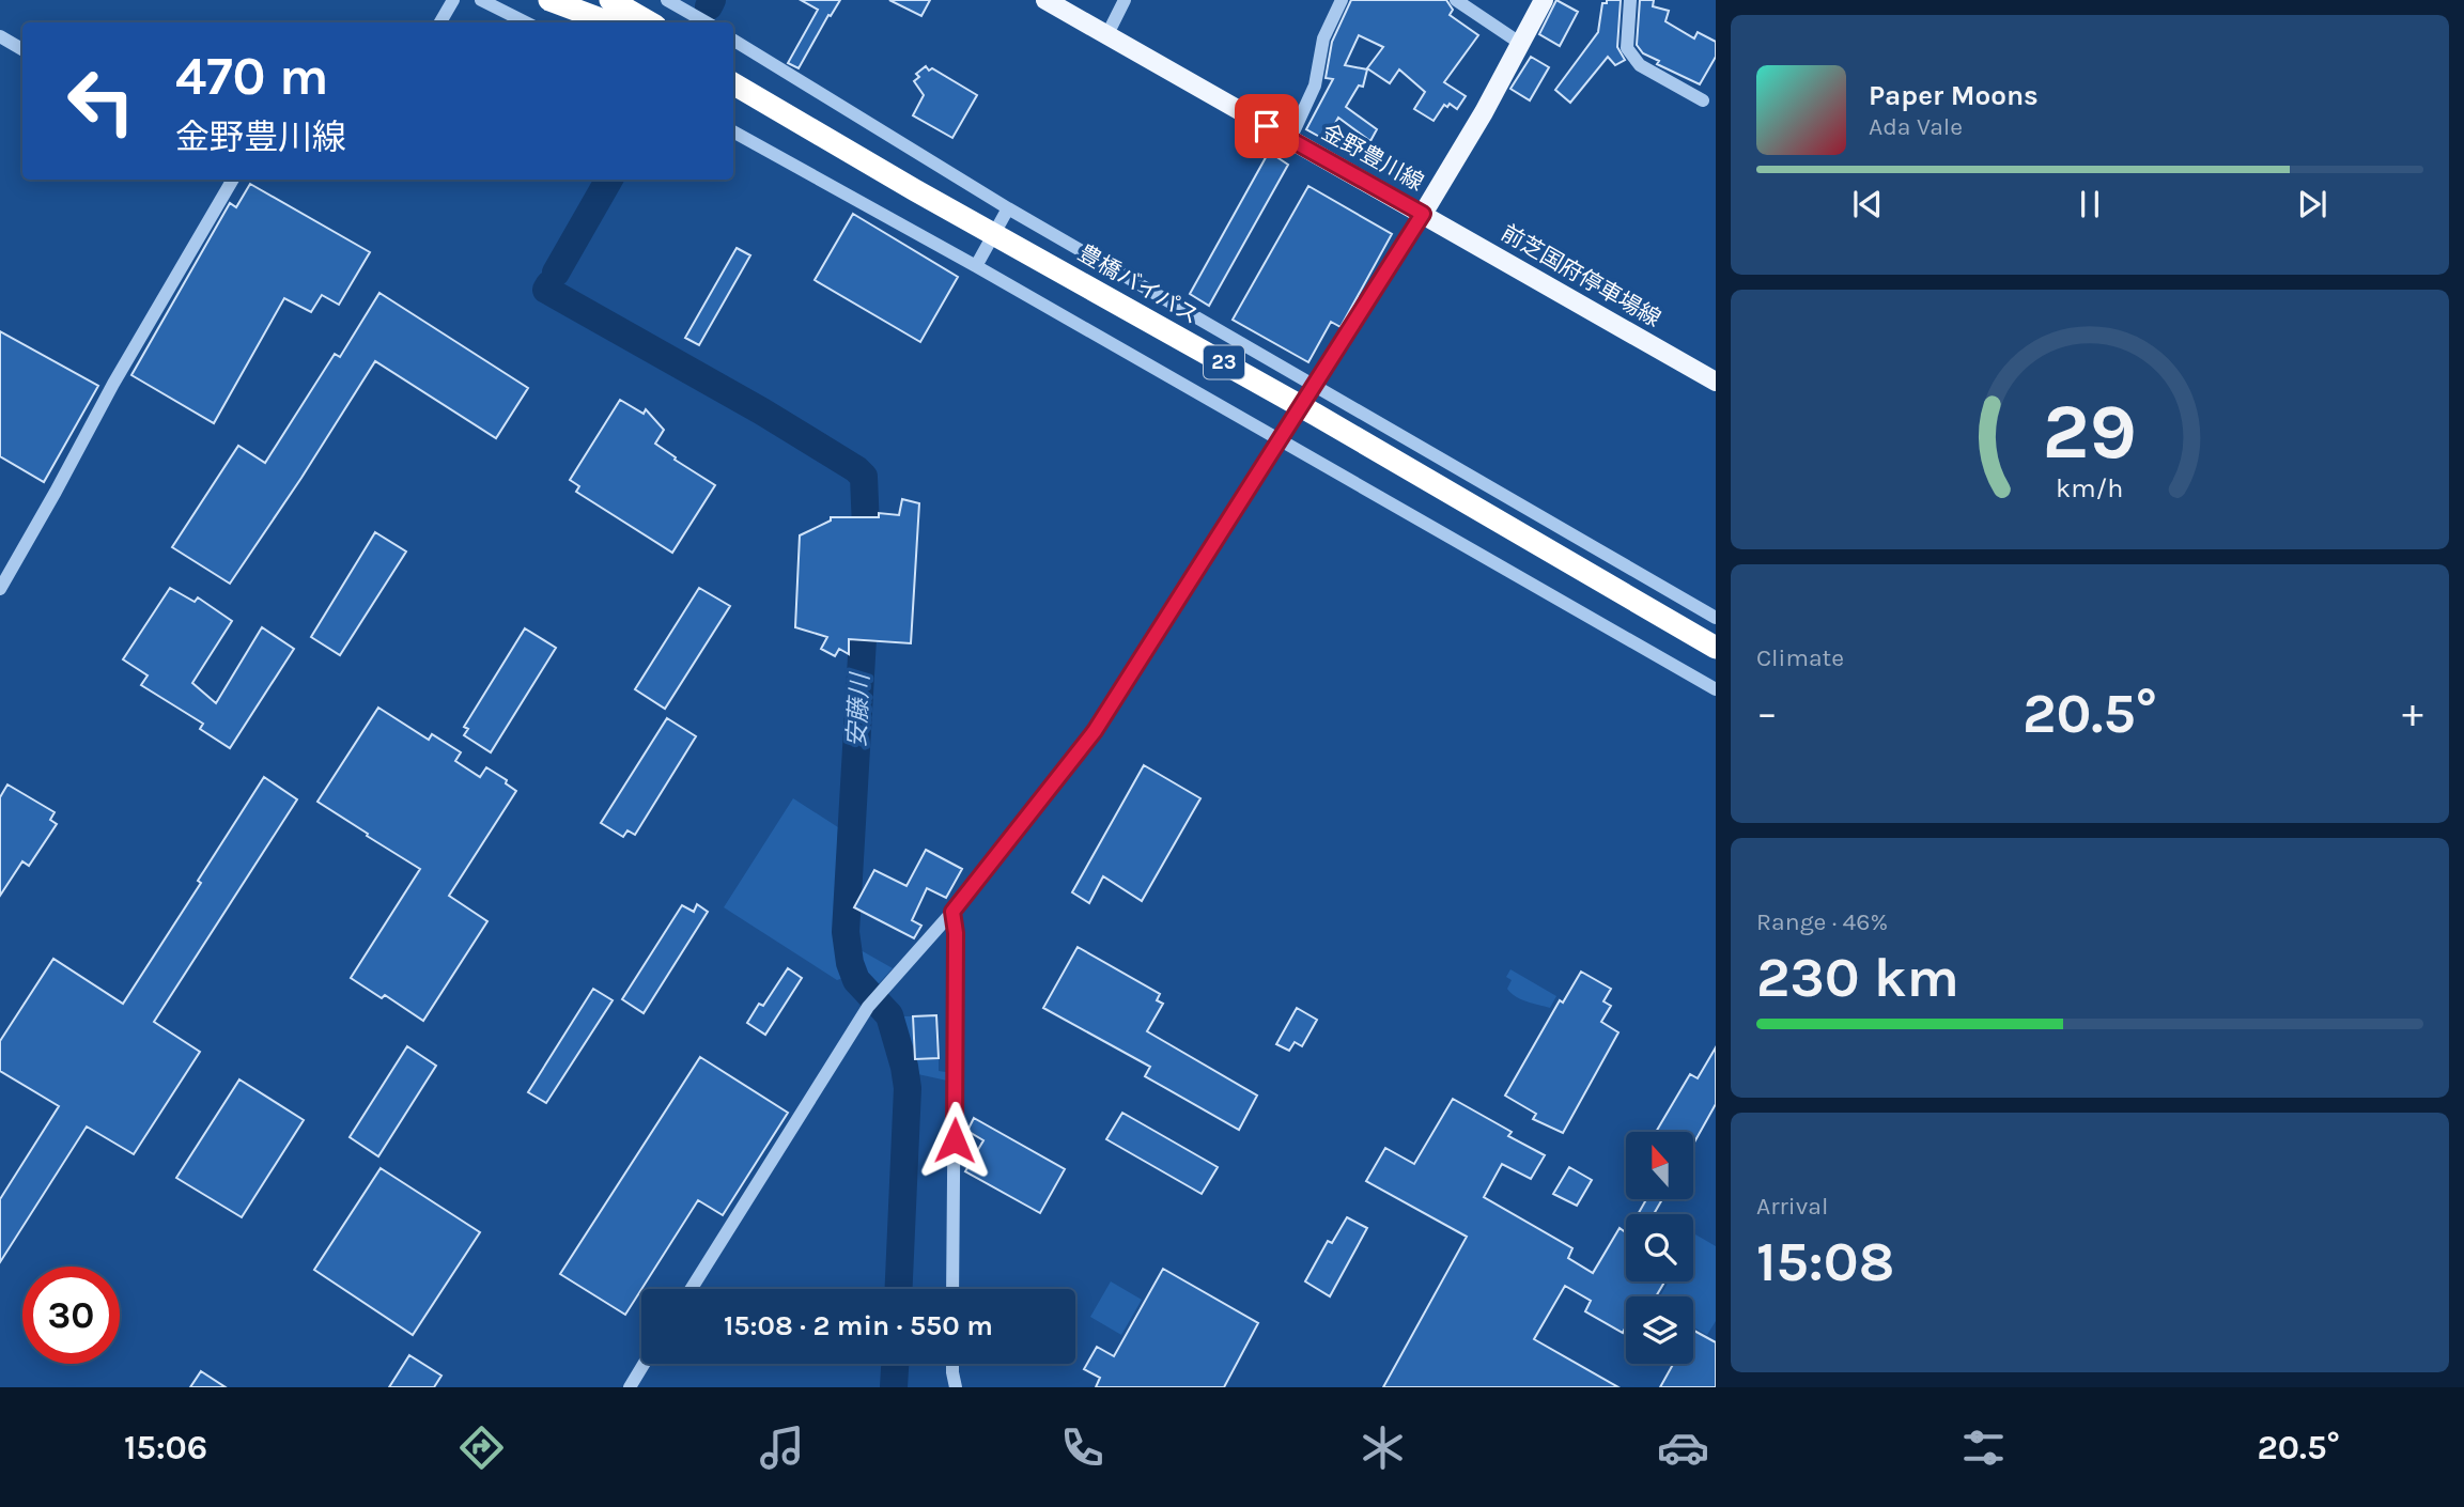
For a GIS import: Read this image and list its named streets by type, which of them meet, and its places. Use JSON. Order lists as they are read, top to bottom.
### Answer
{
  "streets": {
    "highway": ["豊橋バイパス", "23"],
    "main road": ["金野豊川線", "前芝国府停車場線"]
  },
  "crossings": [
    ["金野豊川線", "前芝国府停車場線"]
  ],
  "water": ["安藤川"],
  "north": "top",
  "page": {
    "turn": ["470 m", "金野豊川線"],
    "song": ["Paper Moons", "Ada Vale"],
    "tile": [
      "Climate",
      ["Range · 46%", "230 km"],
      ["Arrival", "15:08"]
    ],
    "heat": ["−", "20.5°", "+"],
    "limit": "30",
    "trip": "15:08 · 2 min · 550 m",
    "tabs": ["15:06", "20.5°"],
    "gauge": ["29", "km/h"]
  }
}
